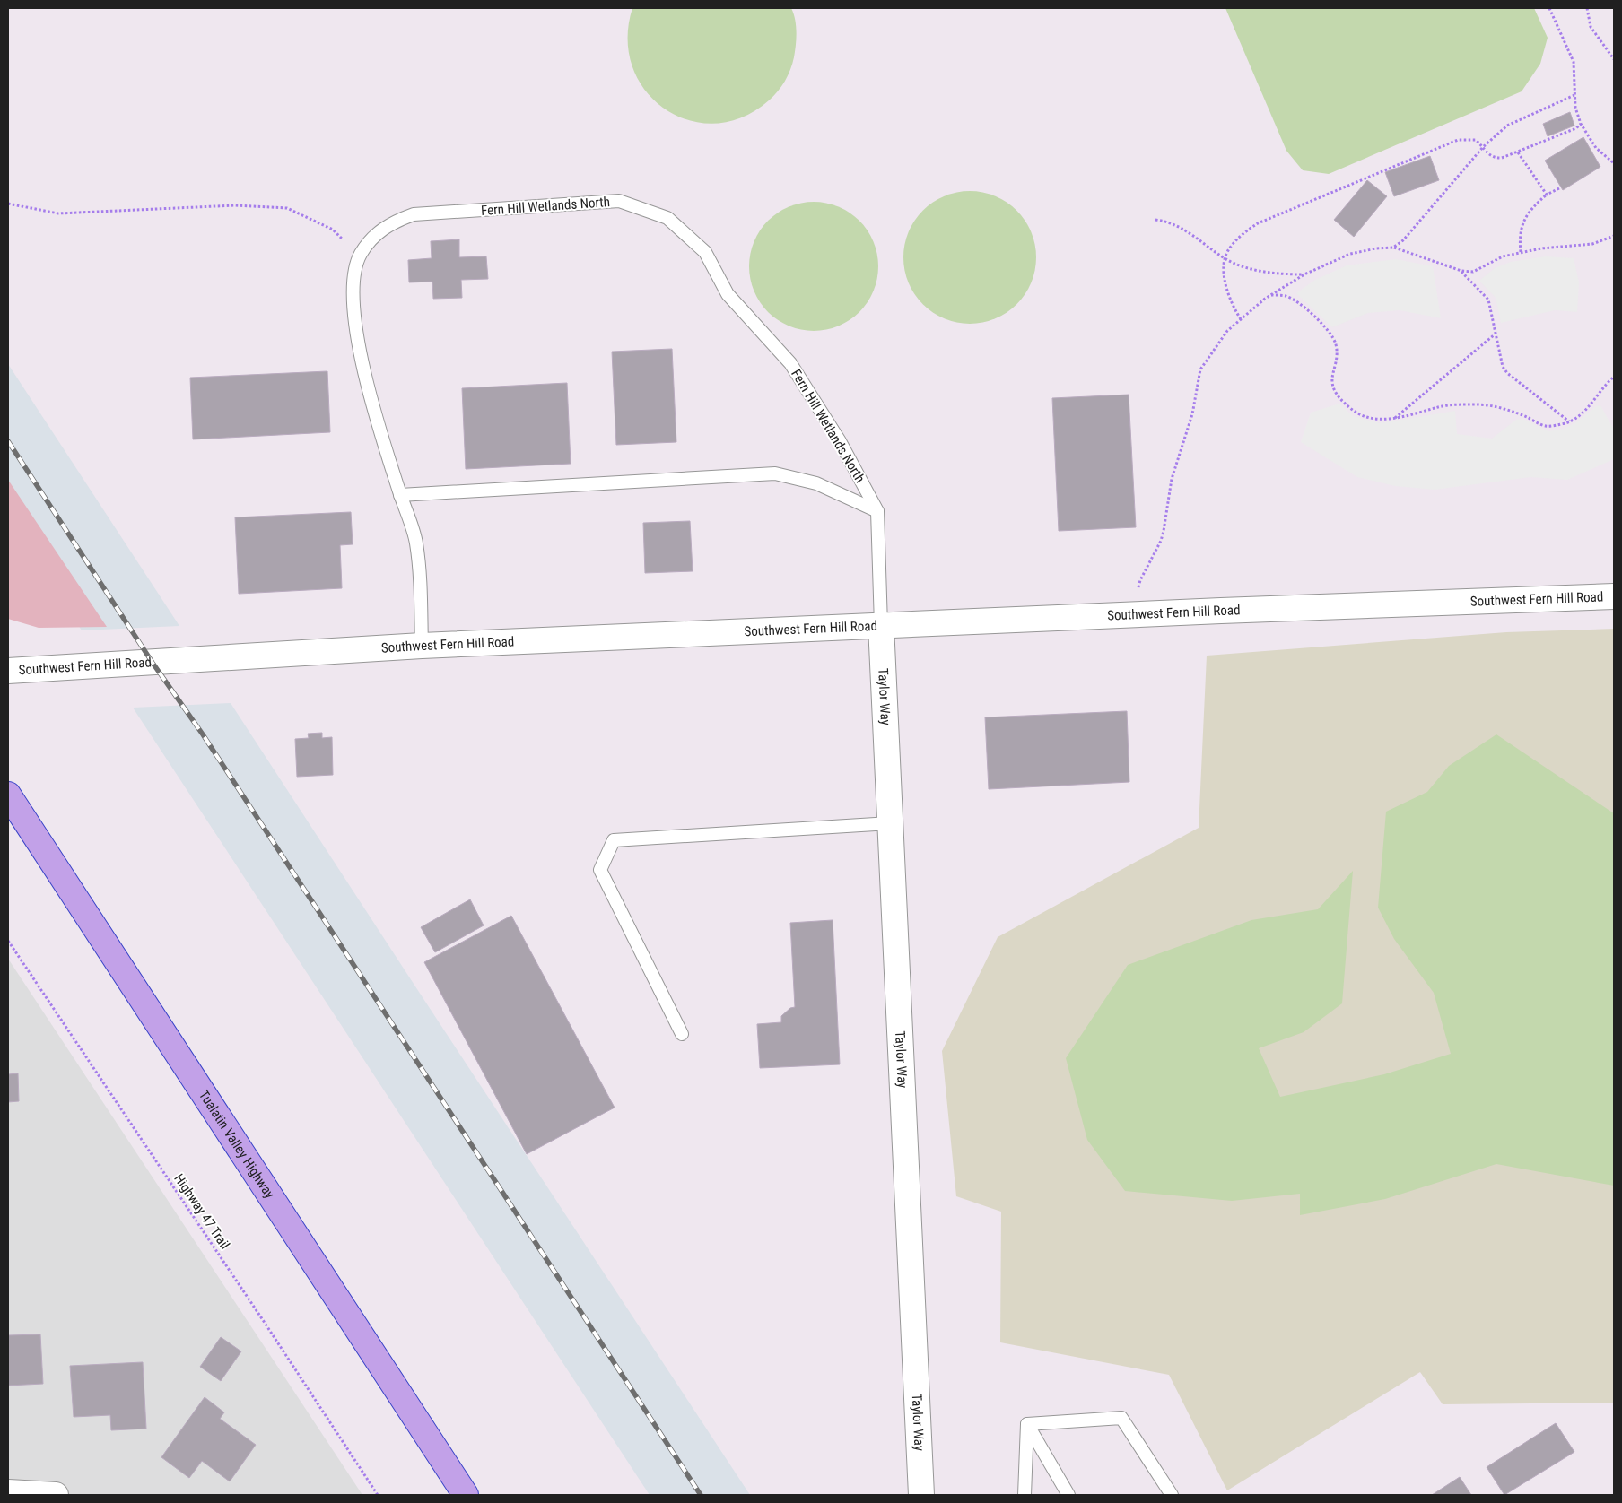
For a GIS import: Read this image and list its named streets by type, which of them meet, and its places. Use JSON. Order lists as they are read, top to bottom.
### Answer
{
  "streets": {
    "highway": ["Tualatin Valley Highway"],
    "street": ["Southwest Fern Hill Road", "Taylor Way"],
    "lane": ["Fern Hill Wetlands North"],
    "path": ["Highway 47 Trail"]
  },
  "crossings": [
    ["Fern Hill Wetlands North", "Southwest Fern Hill Road"],
    ["Fern Hill Wetlands North", "Taylor Way"],
    ["Southwest Fern Hill Road", "Taylor Way"]
  ]
}
